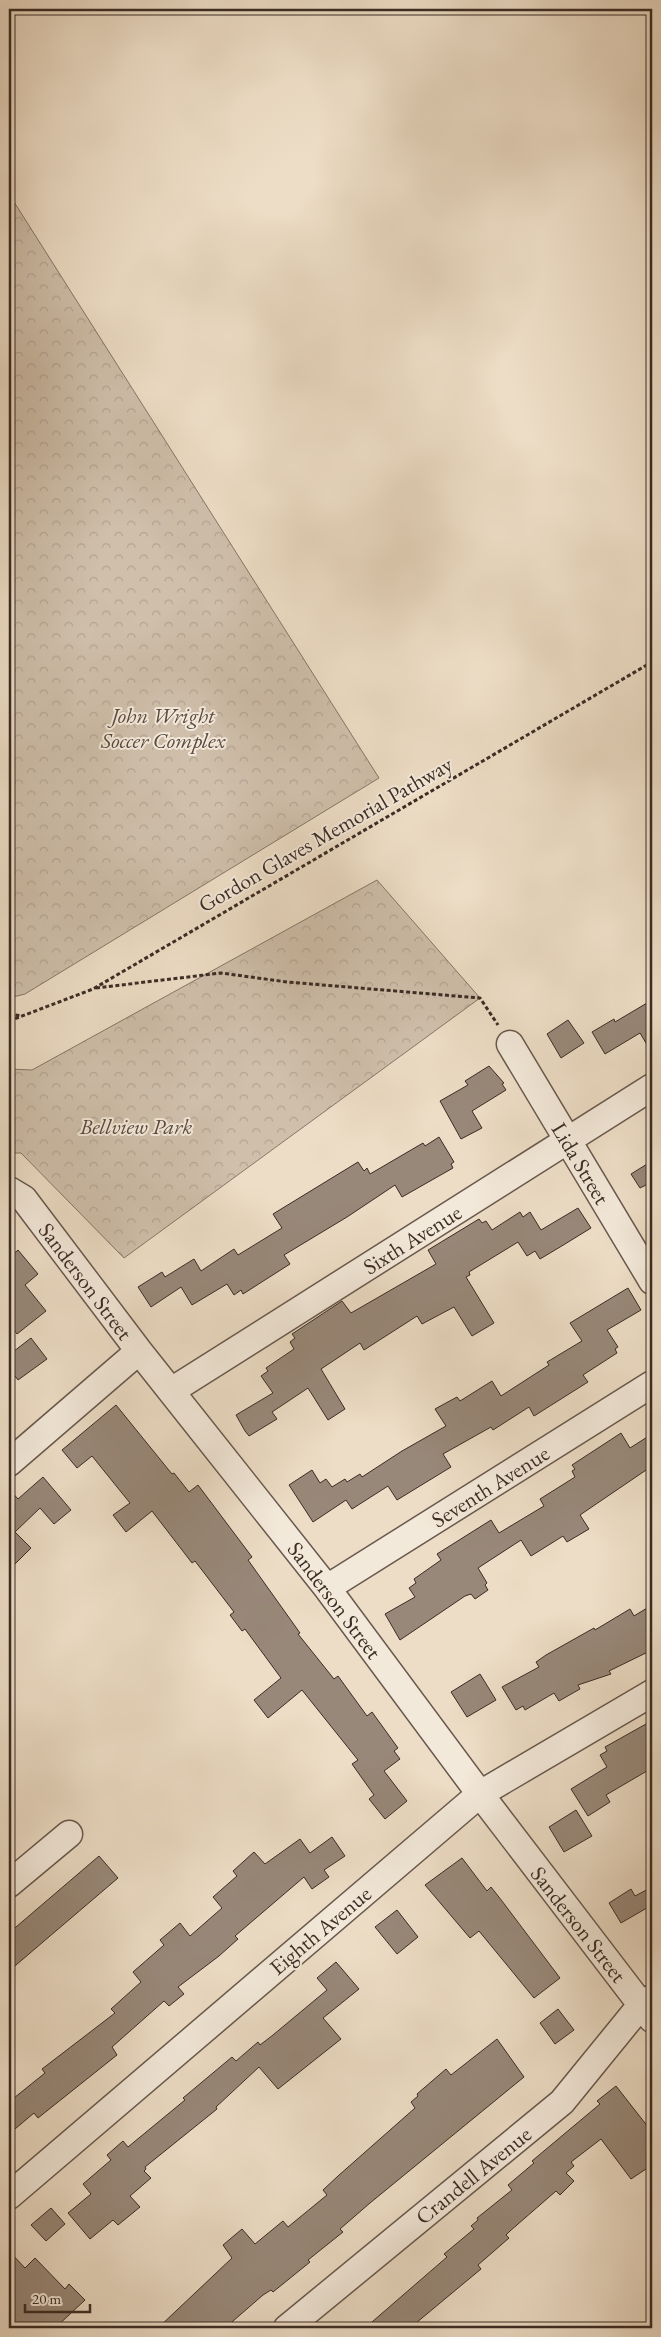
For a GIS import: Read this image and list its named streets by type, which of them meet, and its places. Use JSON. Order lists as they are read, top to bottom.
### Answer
{
  "streets": {
    "street": [
      "Lida Street",
      "Sixth Avenue",
      "Sanderson Street",
      "Seventh Avenue",
      "Eighth Avenue",
      "Crandell Avenue"
    ],
    "path": ["Gordon Glaves Memorial Pathway"]
  },
  "crossings": [
    ["Lida Street", "Sixth Avenue"],
    ["Sixth Avenue", "Sanderson Street"],
    ["Sanderson Street", "Seventh Avenue"],
    ["Sanderson Street", "Eighth Avenue"],
    ["Sanderson Street", "Crandell Avenue"]
  ],
  "parks": ["John Wright Soccer Complex", "Bellview Park"],
  "scale_bar": "20 m"
}
